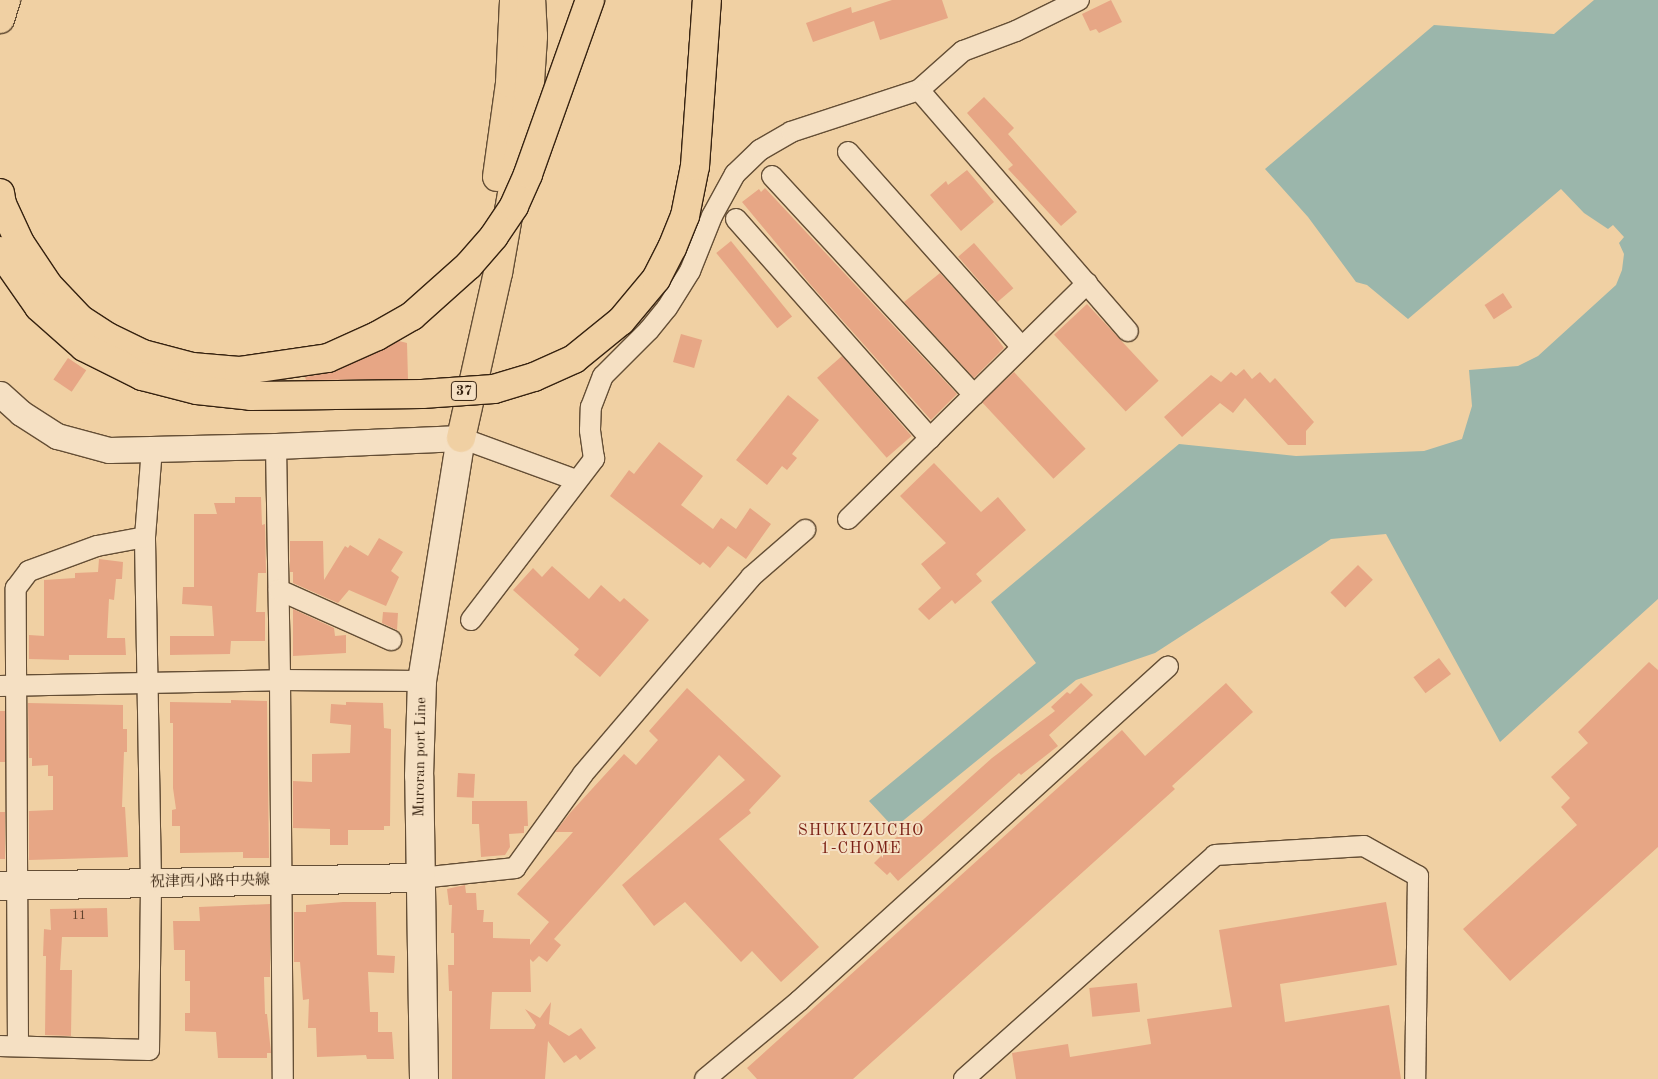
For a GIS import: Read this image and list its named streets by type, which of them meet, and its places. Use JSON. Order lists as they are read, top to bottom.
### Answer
{
  "streets": {
    "highway": ["37"],
    "main road": ["Muroran port Line", "祝津西小路中央線"]
  },
  "crossings": [
    ["37", "Muroran port Line"],
    ["Muroran port Line", "祝津西小路中央線"]
  ],
  "districts": ["SHUKUZUCHO 1-CHOME"],
  "house_numbers": ["11"]
}
